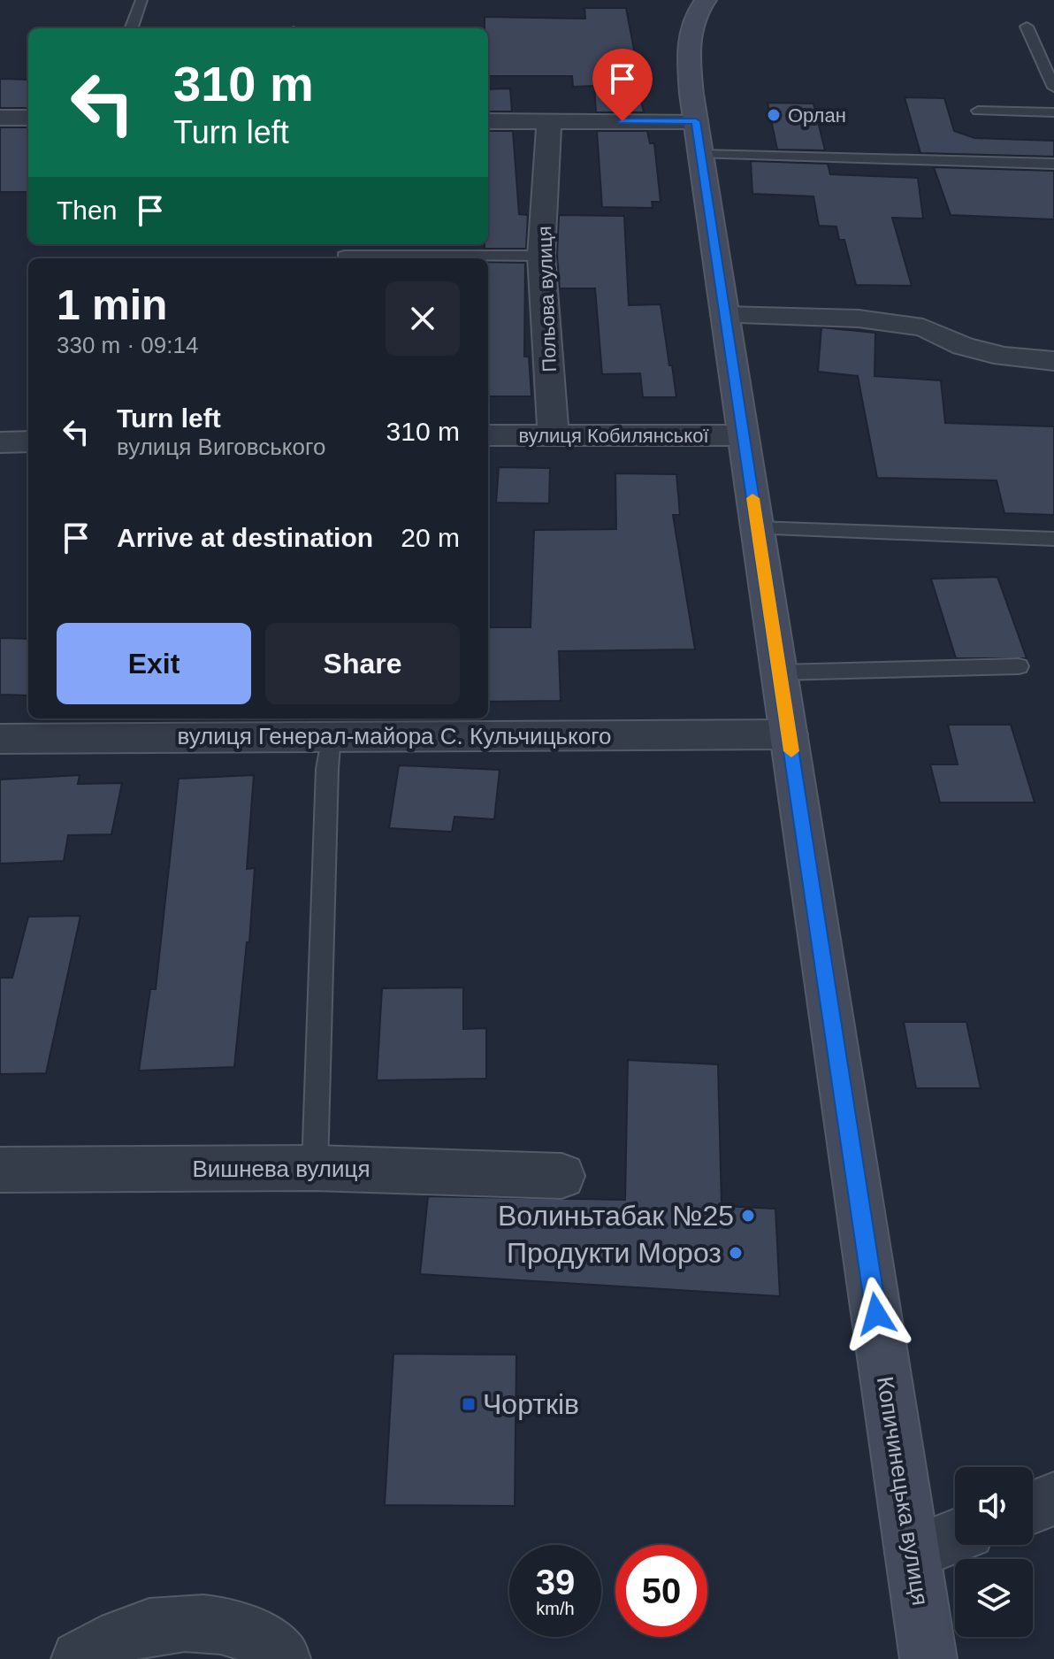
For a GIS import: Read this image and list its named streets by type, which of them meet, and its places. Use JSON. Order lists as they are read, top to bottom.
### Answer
{
  "streets": {
    "main road": ["Копичинецька вулиця"],
    "street": [
      "Польова вулиця",
      "вулиця Кобилянської",
      "вулиця Генерал-майора С. Кульчицького",
      "Вишнева вулиця"
    ]
  },
  "crossings": [
    ["Польова вулиця", "вулиця Кобилянської"],
    ["вулиця Кобилянської", "Копичинецька вулиця"],
    ["вулиця Генерал-майора С. Кульчицького", "Копичинецька вулиця"]
  ],
  "places": {
    "other": ["Орлан", "Волиньтабак №25", "Продукти Мороз"],
    "transit": ["Чортків"]
  },
  "page": {
    "turn": ["310 m", "Turn left"],
    "then": "Then",
    "heading": ["1 min", "330 m · 09:14"],
    "list": [
      {
        "name": "Turn left",
        "note": "вулиця Виговського",
        "value": "310 m"
      },
      {
        "name": "Arrive at destination",
        "value": "20 m"
      }
    ],
    "buttons": ["Exit", "Share"],
    "speed": "39 km/h",
    "limit": "50"
  }
}
